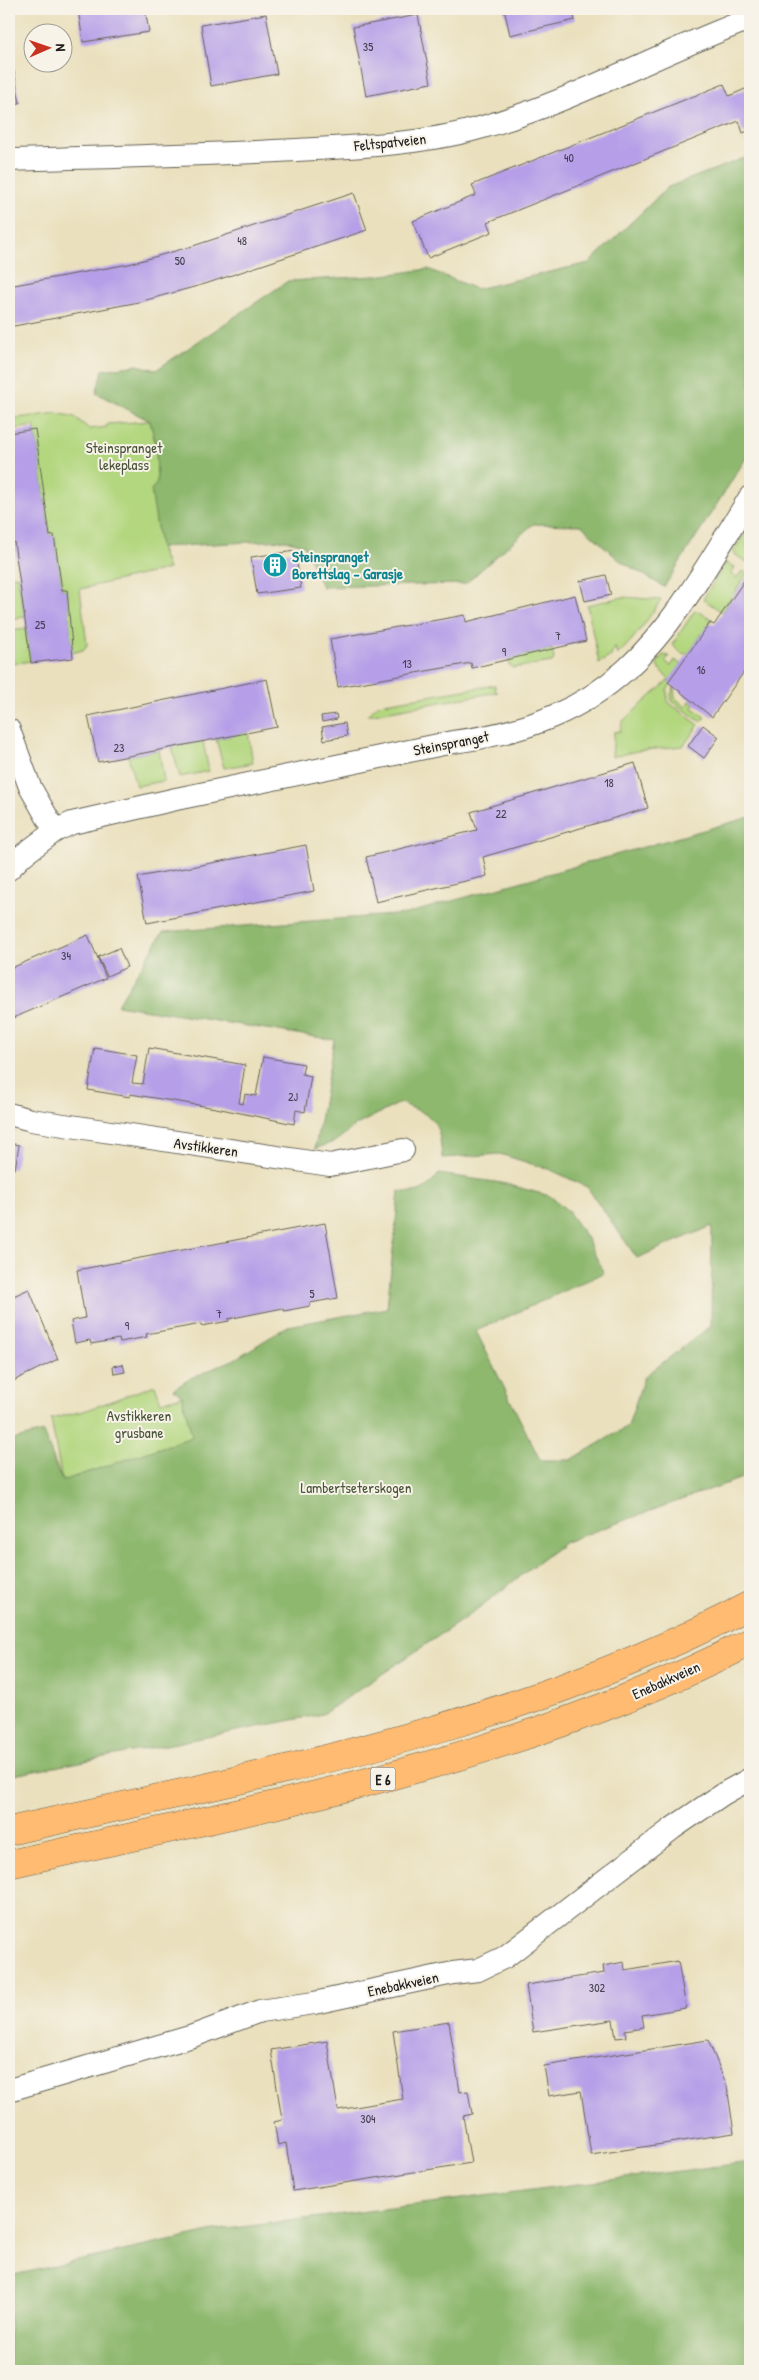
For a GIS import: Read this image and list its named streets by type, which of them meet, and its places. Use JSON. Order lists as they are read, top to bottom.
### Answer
{
  "streets": {
    "highway": ["Enebakkveien", "E 6"],
    "street": ["Feltspatveien", "Steinspranget", "Avstikkeren"]
  },
  "parks": ["Steinspranget lekeplass", "Avstikkeren grusbane", "Lambertseterskogen"],
  "places": {
    "building": ["Steinspranget Borettslag - Garasje"]
  },
  "house_numbers": [
    "35",
    "40",
    "48",
    "50",
    "25",
    "7",
    "9",
    "13",
    "16",
    "23",
    "18",
    "22",
    "34",
    "2J",
    "5",
    "7",
    "9",
    "302",
    "304"
  ],
  "north": "right"
}
